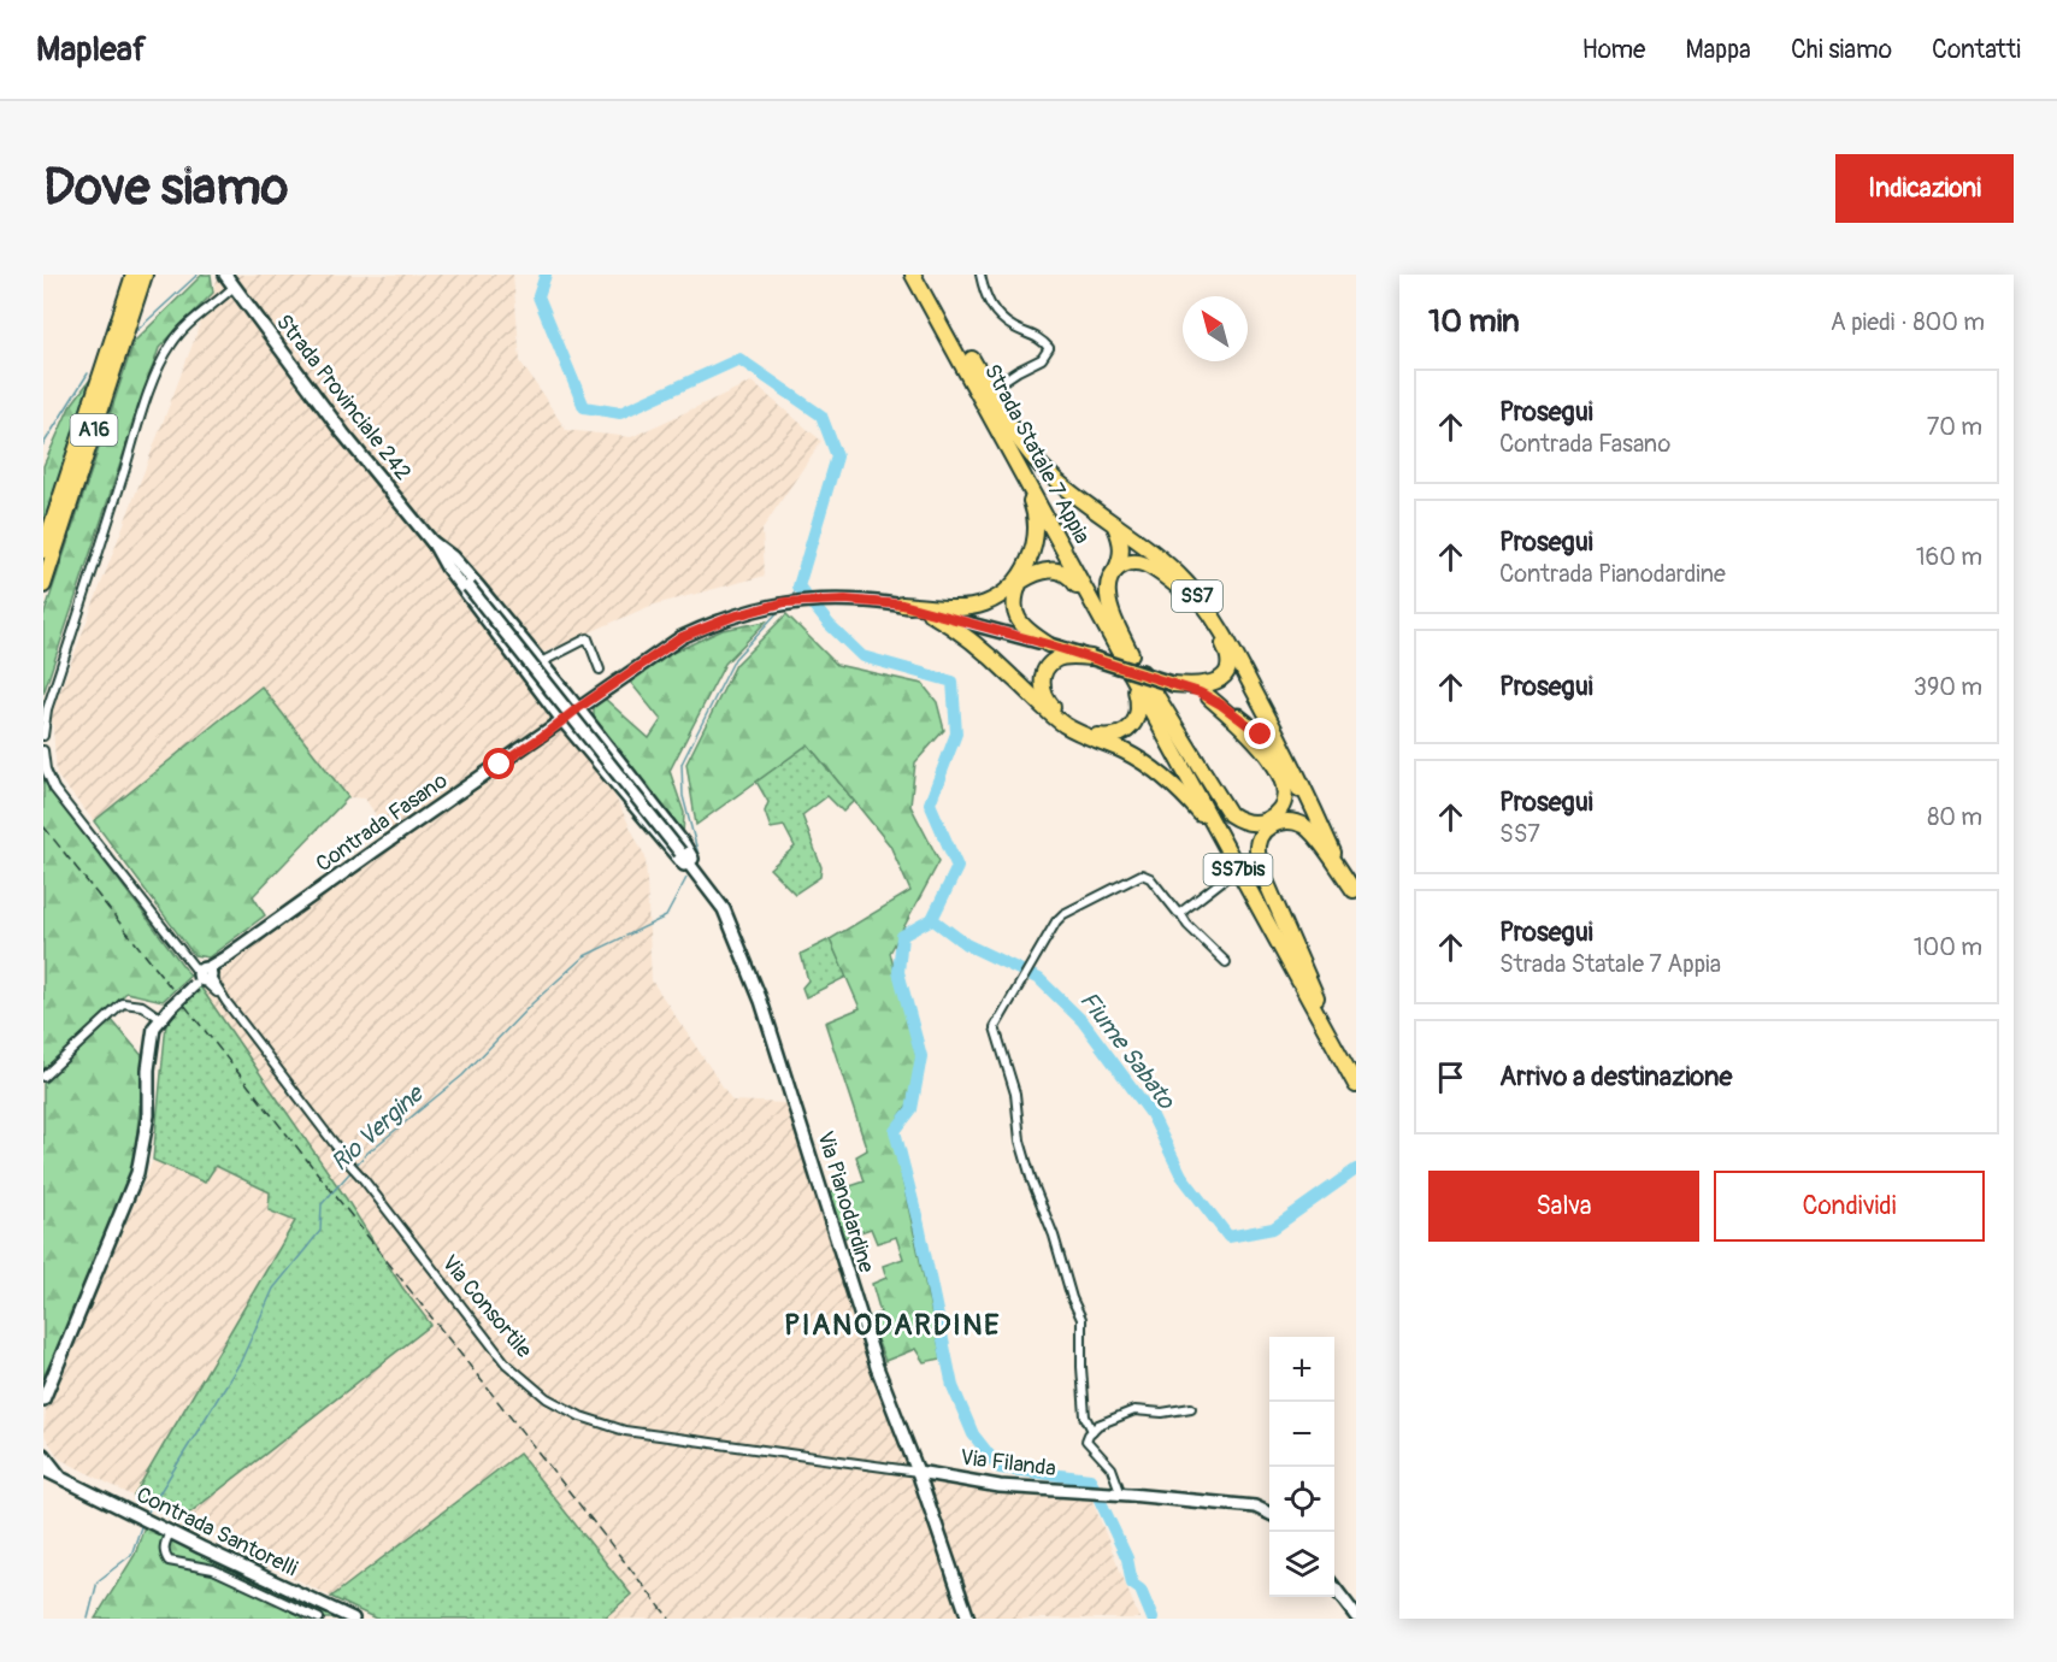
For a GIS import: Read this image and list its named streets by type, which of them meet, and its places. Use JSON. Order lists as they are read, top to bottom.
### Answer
{
  "streets": {
    "highway": [
      "A16",
      "Strada Statale 7 Appia",
      "SS7",
      "SS7bis"
    ],
    "street": [
      "Strada Provinciale 242",
      "Contrada Fasano",
      "Via Pianodardine",
      "Via Consortile",
      "Via Filanda",
      "Contrada Santorelli"
    ]
  },
  "crossings": [
    ["Strada Statale 7 Appia", "SS7"],
    ["Strada Statale 7 Appia", "SS7bis"],
    ["SS7", "Contrada Fasano"],
    ["SS7", "SS7bis"],
    ["Contrada Fasano", "Via Consortile"],
    ["Via Pianodardine", "Via Consortile"],
    ["Via Pianodardine", "Via Filanda"],
    ["Via Consortile", "Via Filanda"]
  ],
  "districts": ["PIANODARDINE"],
  "water": ["Fiume Sabato", "Rio Vergine"],
  "north": "top left",
  "page": {
    "header": "Mapleaf",
    "nav": [
      "Home",
      "Mappa",
      "Chi siamo",
      "Contatti"
    ],
    "buttons": [
      "Indicazioni",
      ["Salva", "Condividi"]
    ],
    "title": "Dove siamo",
    "heading": ["10 min", "A piedi · 800 m"],
    "list": [
      ["Prosegui", "Contrada Fasano", "70 m"],
      ["Prosegui", "Contrada Pianodardine", "160 m"],
      ["Prosegui", "390 m"],
      ["Prosegui", "SS7", "80 m"],
      ["Prosegui", "Strada Statale 7 Appia", "100 m"],
      "Arrivo a destinazione"
    ],
    "map_buttons": ["+", "−"]
  }
}
